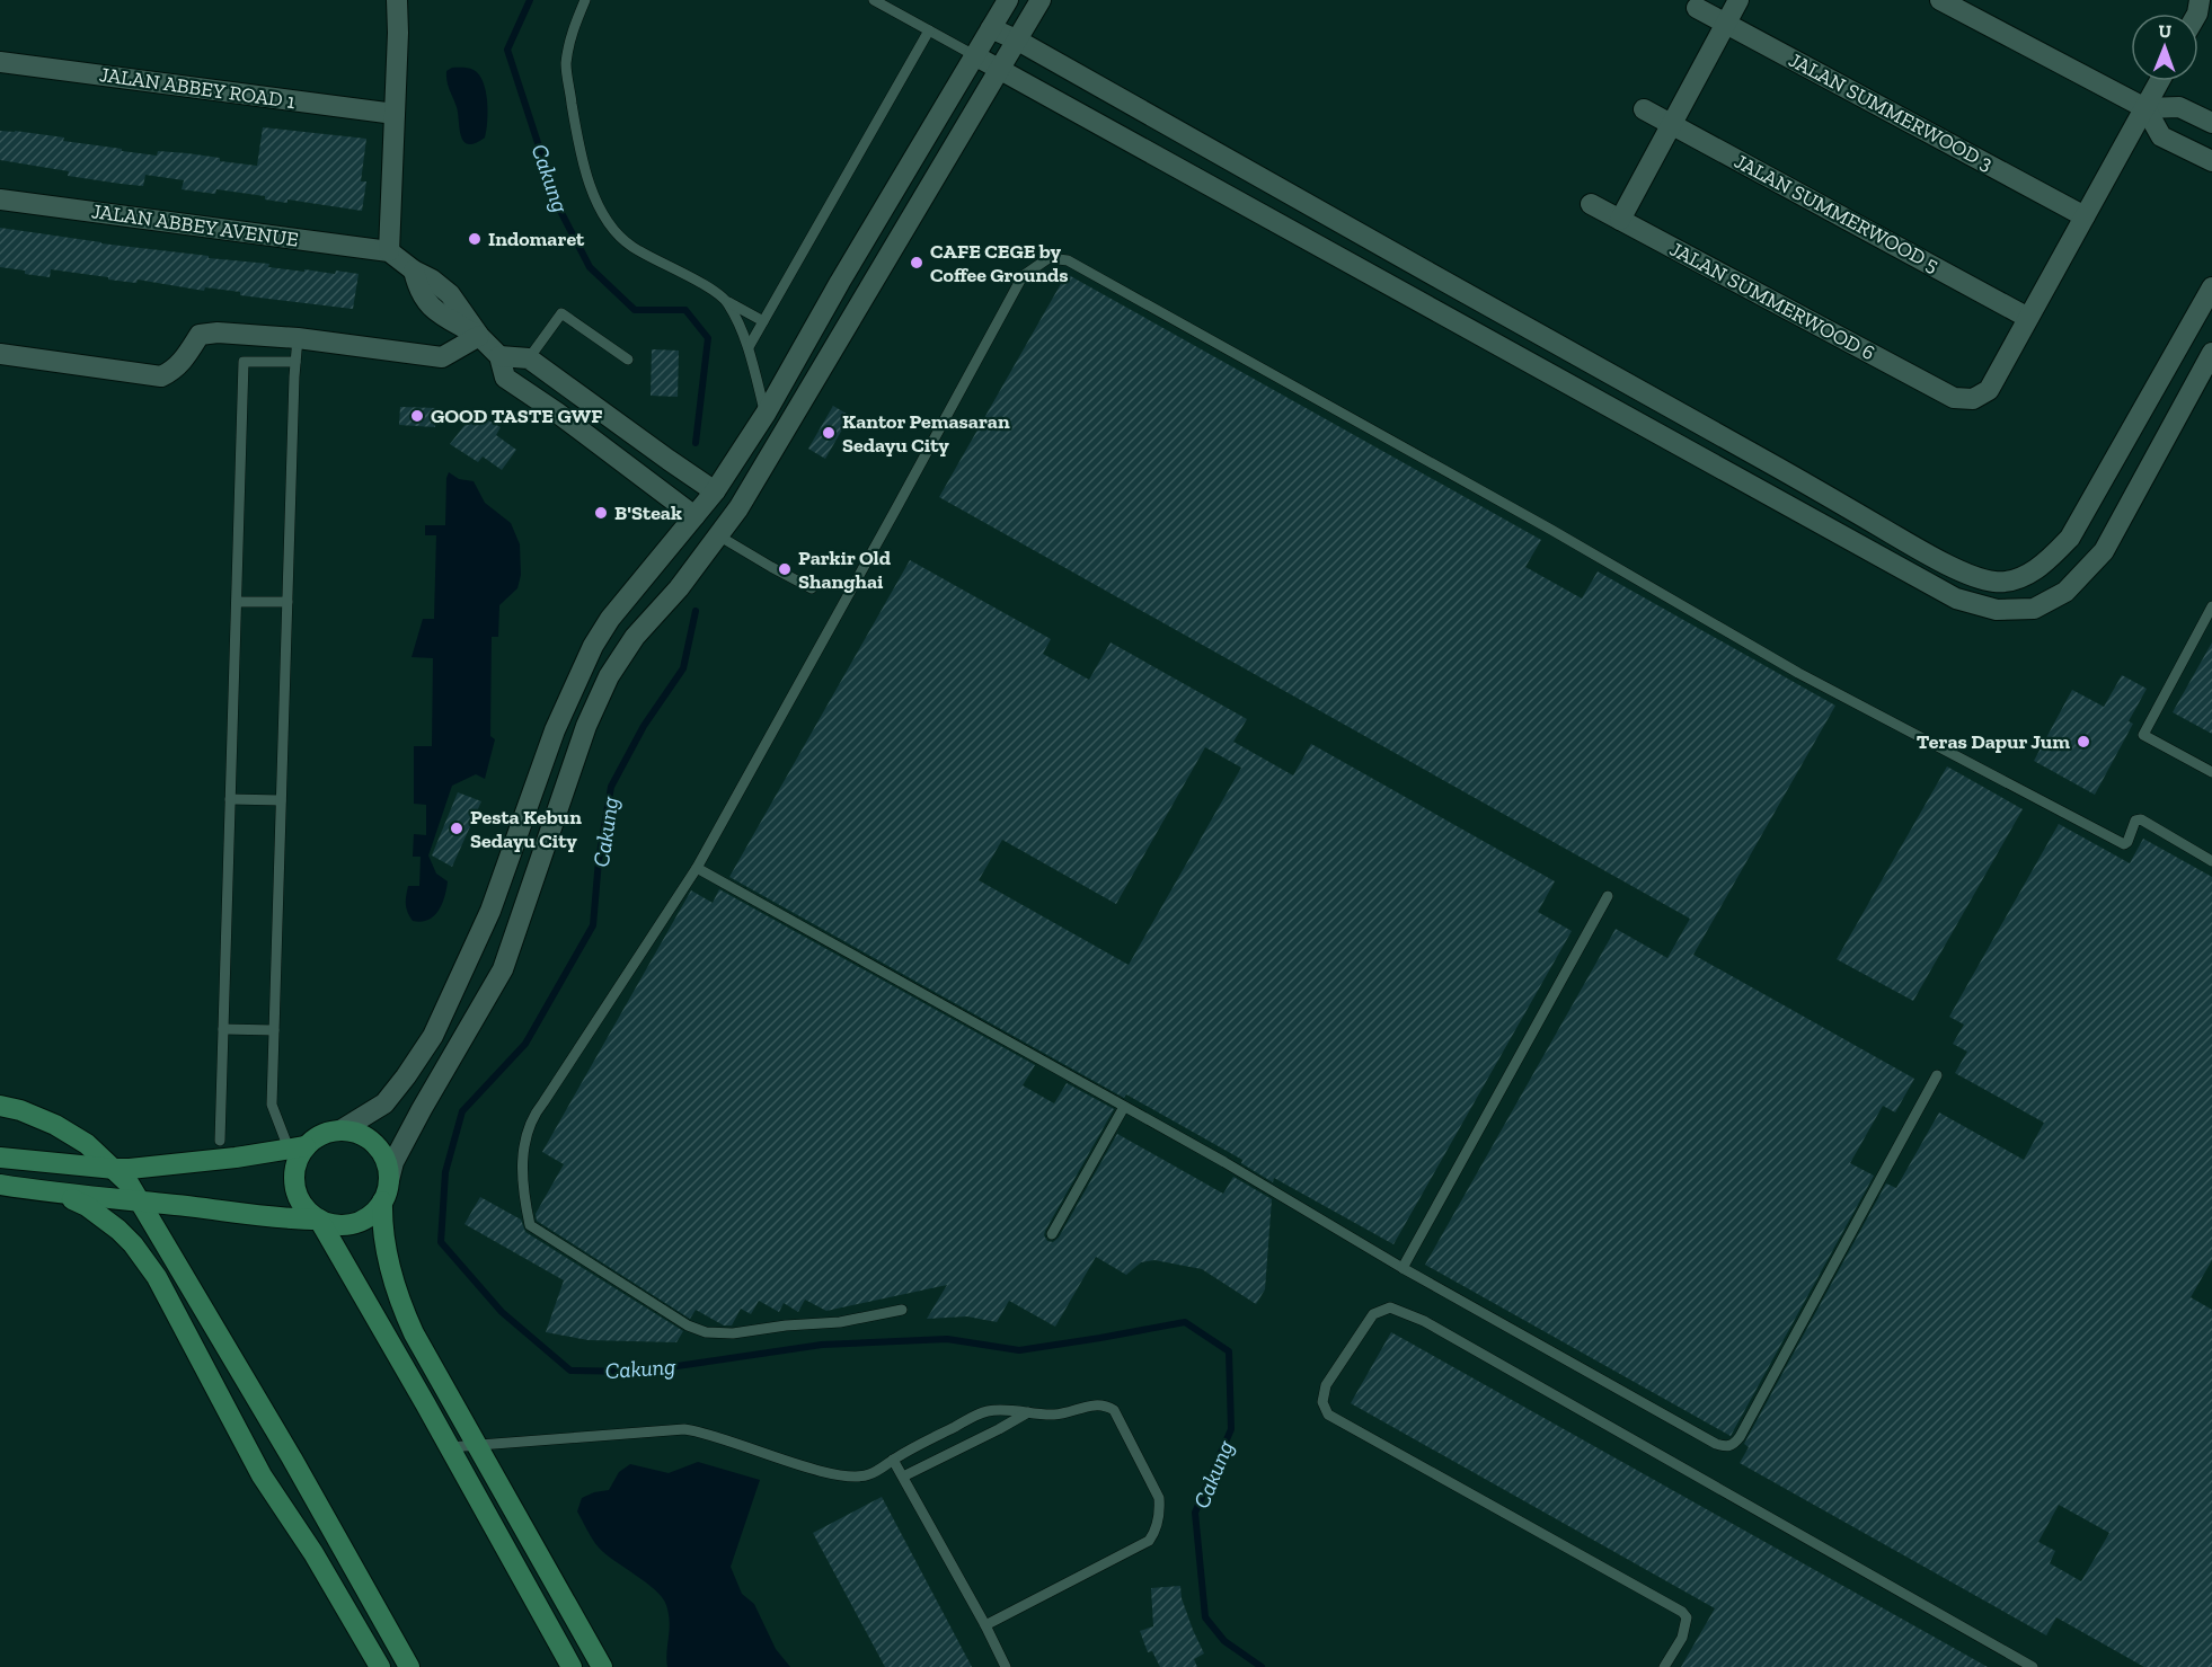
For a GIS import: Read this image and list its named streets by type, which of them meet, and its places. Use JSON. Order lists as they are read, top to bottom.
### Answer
{
  "streets": {
    "street": [
      "JALAN ABBEY ROAD 1",
      "JALAN SUMMERWOOD 3",
      "JALAN SUMMERWOOD 5",
      "JALAN ABBEY AVENUE",
      "JALAN SUMMERWOOD 6"
    ]
  },
  "crossings": [
    ["JALAN SUMMERWOOD 5", "JALAN SUMMERWOOD 6"]
  ],
  "water": ["Cakung"],
  "places": [
    "Indomaret",
    "CAFE CEGE by Coffee Grounds",
    "GOOD TASTE GWF",
    "Kantor Pemasaran Sedayu City",
    "B'Steak",
    "Parkir Old Shanghai",
    "Teras Dapur Jum",
    "Pesta Kebun Sedayu City"
  ],
  "north": "top"
}
